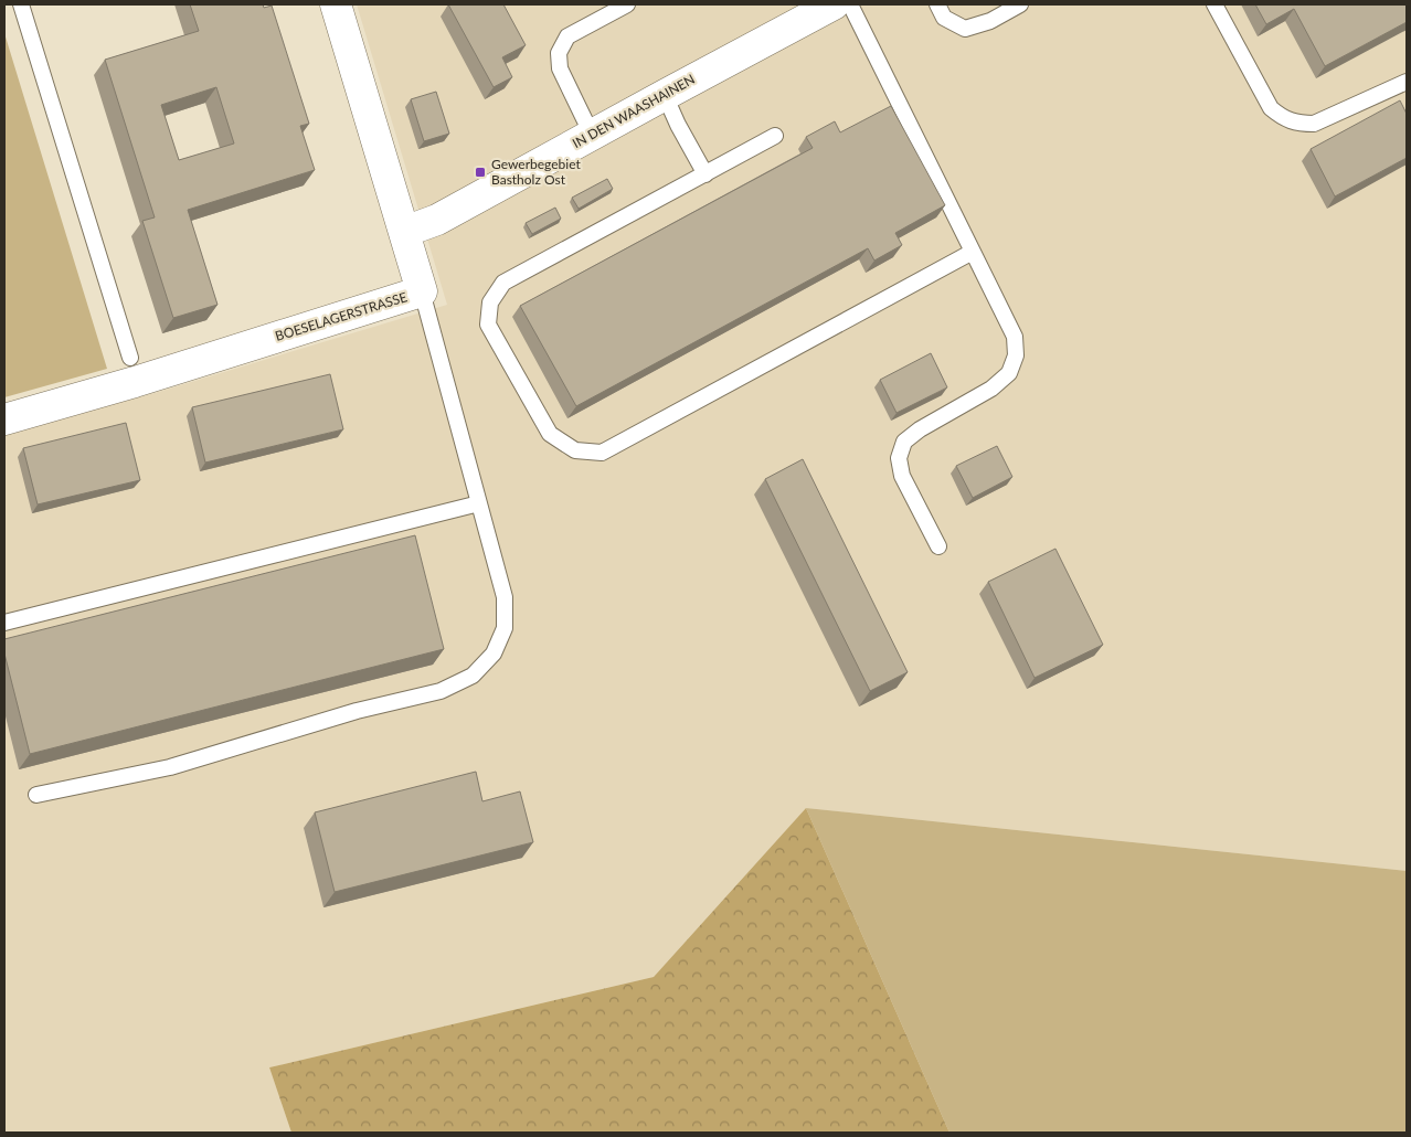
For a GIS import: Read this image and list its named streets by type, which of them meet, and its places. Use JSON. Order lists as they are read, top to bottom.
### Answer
{
  "streets": {
    "street": ["IN DEN WAASHAINEN", "BOESELAGERSTRASSE"]
  },
  "crossings": [
    ["IN DEN WAASHAINEN", "BOESELAGERSTRASSE"]
  ],
  "places": {
    "transit": ["Gewerbegebiet Bastholz Ost"]
  }
}
